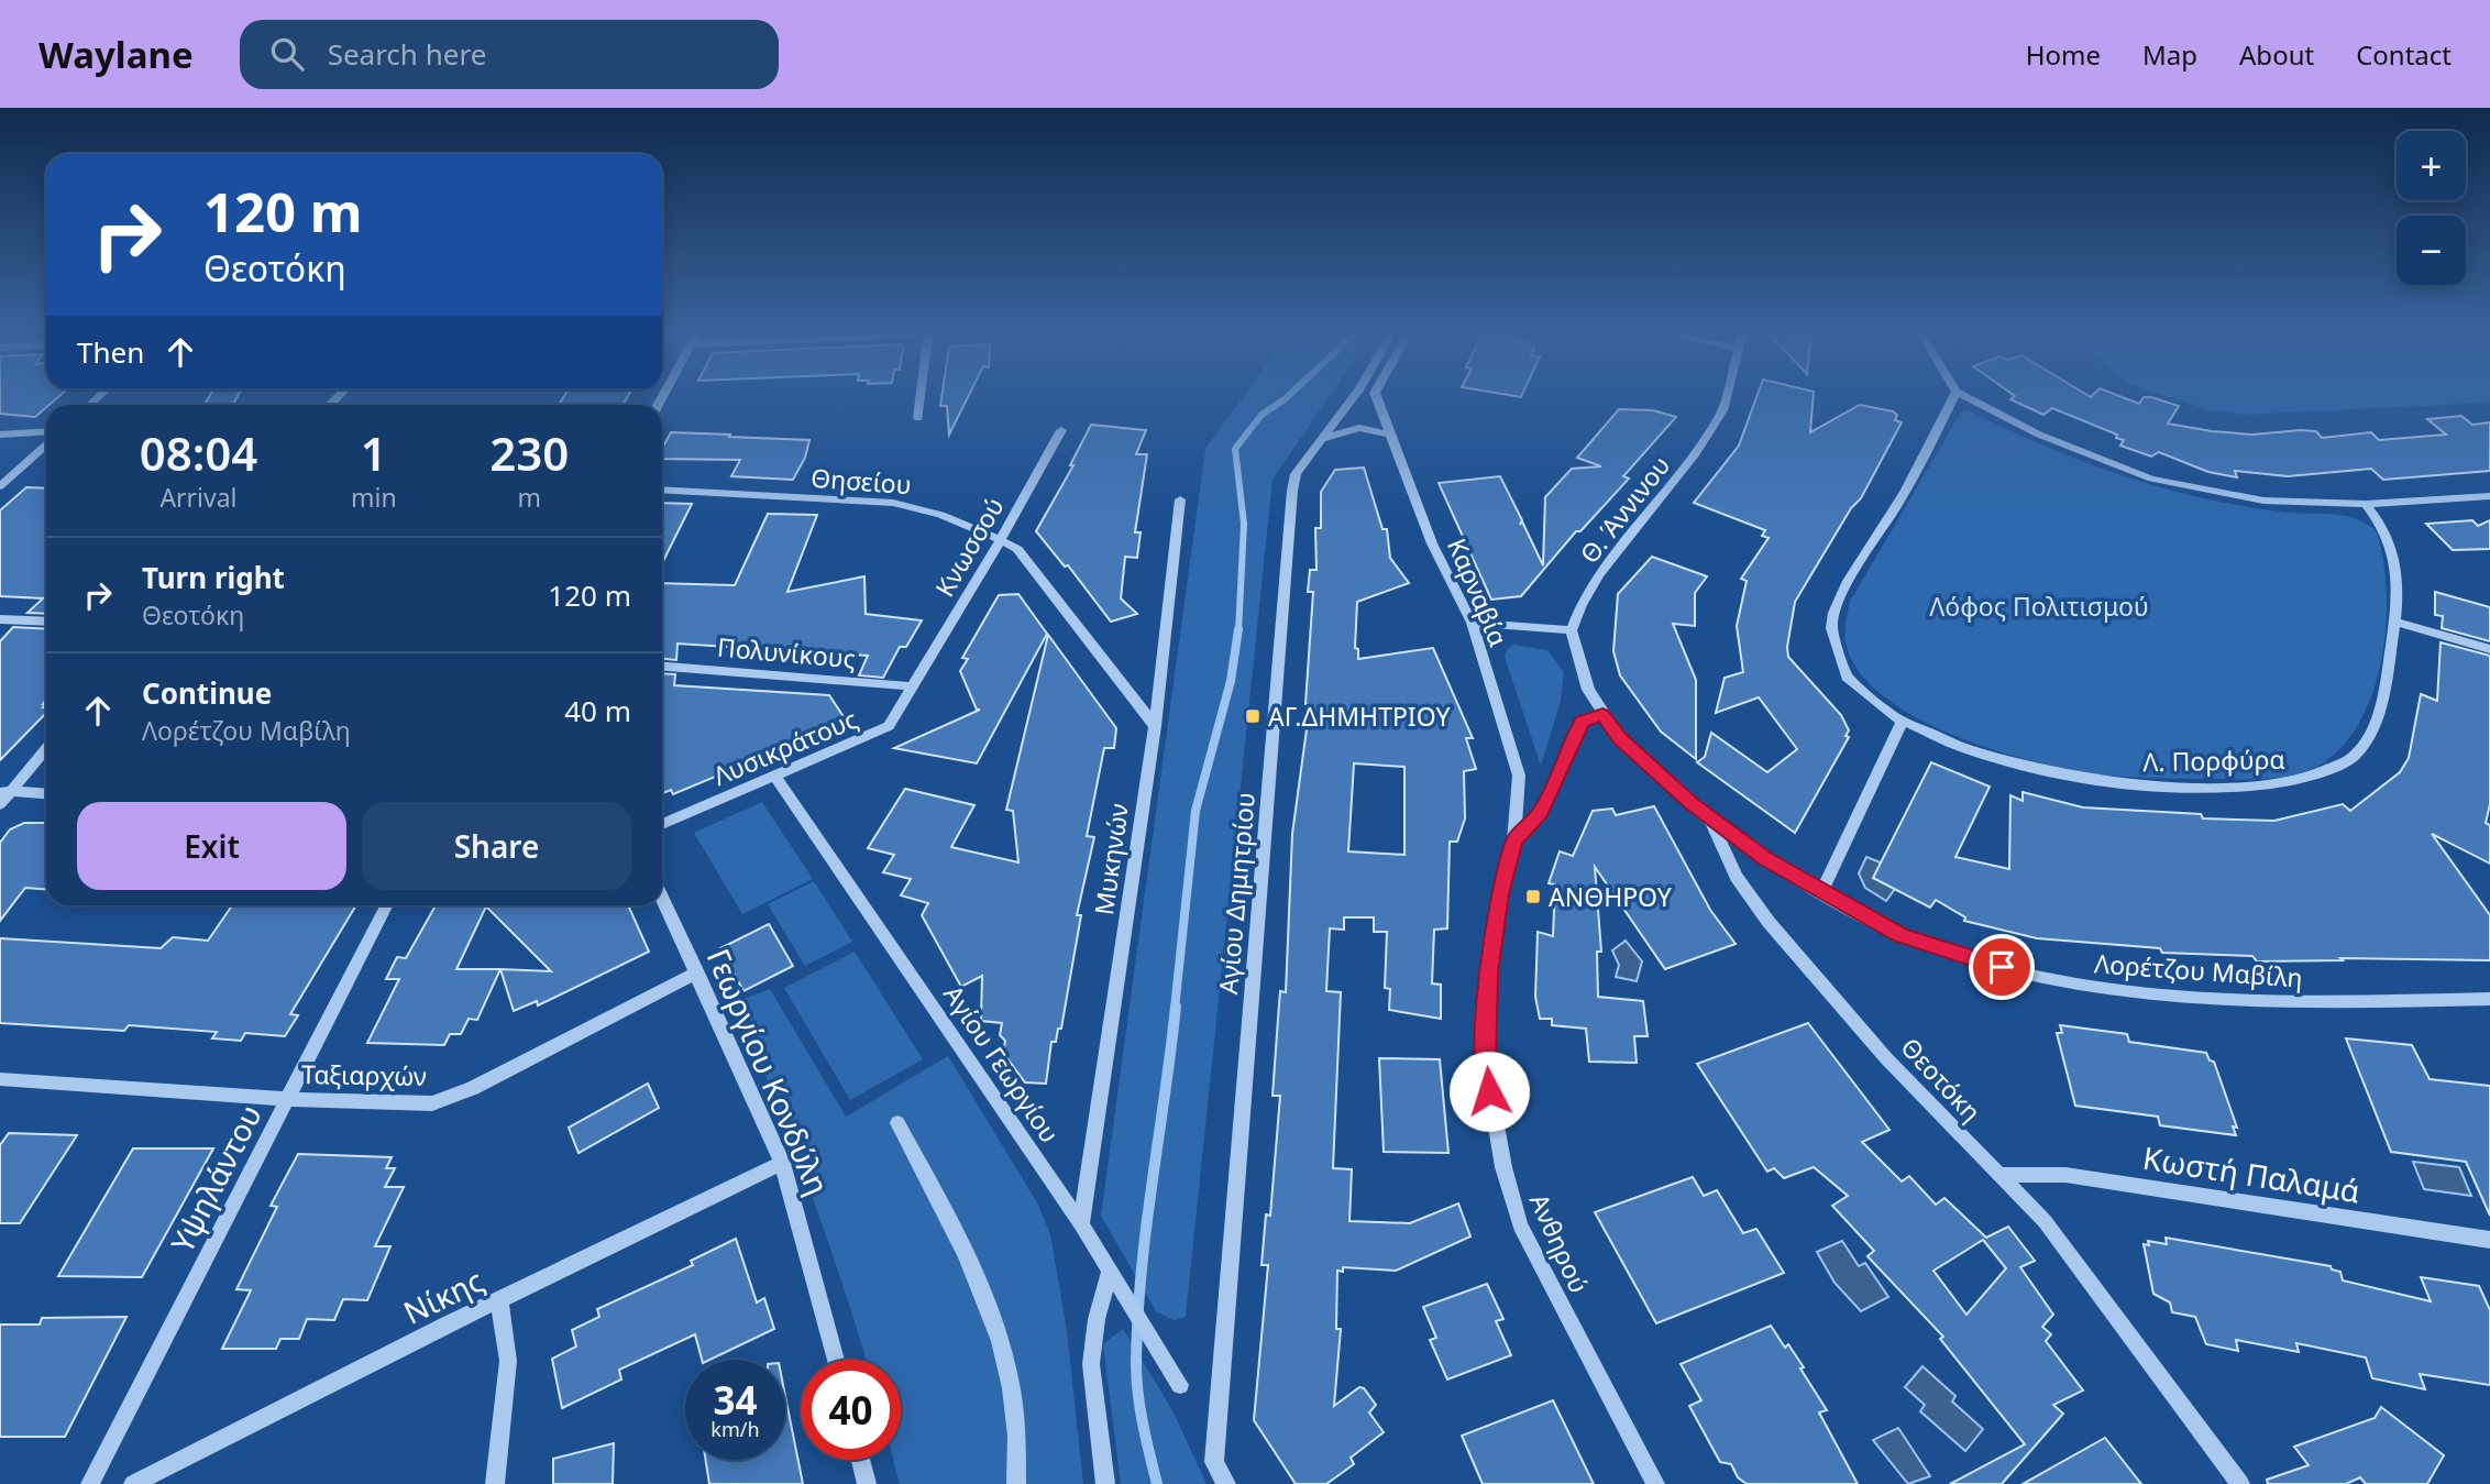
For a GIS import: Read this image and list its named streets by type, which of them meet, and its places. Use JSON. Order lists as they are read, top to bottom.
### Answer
{
  "streets": {
    "street": [
      "Θησείου",
      "Θ. Άννινου",
      "Κνωσσού",
      "Καρναβία",
      "Πολυνίκους",
      "Λυσικράτους",
      "Λ. Πορφύρα",
      "Μυκηνών",
      "Αγίου Δημητρίου",
      "Λορέτζου Μαβίλη",
      "Αγίου Γεωργίου",
      "Γεωργίου Κονδύλη",
      "Ταξιαρχών",
      "Θεοτόκη",
      "Κωστή Παλαμά",
      "Υψηλάντου",
      "Ανθηρού",
      "Νίκης"
    ]
  },
  "crossings": [
    ["Θησείου", "Κνωσσού"],
    ["Θησείου", "Μυκηνών"],
    ["Κνωσσού", "Πολυνίκους"],
    ["Κνωσσού", "Λυσικράτους"],
    ["Καρναβία", "Ανθηρού"],
    ["Πολυνίκους", "Λυσικράτους"],
    ["Λυσικράτους", "Αγίου Γεωργίου"],
    ["Μυκηνών", "Αγίου Γεωργίου"],
    ["Λορέτζου Μαβίλη", "Θεοτόκη"],
    ["Γεωργίου Κονδύλη", "Ταξιαρχών"],
    ["Γεωργίου Κονδύλη", "Νίκης"],
    ["Ταξιαρχών", "Υψηλάντου"],
    ["Θεοτόκη", "Κωστή Παλαμά"],
    ["Θεοτόκη", "Ανθηρού"]
  ],
  "parks": ["Λόφος Πολιτισμού"],
  "places": {
    "transit": ["ΑΓ.ΔΗΜΗΤΡΙΟΥ", "ΑΝΘΗΡΟΥ"]
  },
  "page": {
    "header": "Waylane",
    "search": "Search here",
    "nav": [
      "Home",
      "Map",
      "About",
      "Contact"
    ],
    "map_buttons": ["+", "−"],
    "turn": ["120 m", "Θεοτόκη"],
    "then": "Then",
    "eta": [
      "08:04",
      "Arrival",
      "1",
      "min",
      "230",
      "m"
    ],
    "list": [
      {
        "name": "Turn right",
        "note": "Θεοτόκη",
        "value": "120 m"
      },
      {
        "name": "Continue",
        "note": "Λορέτζου Μαβίλη",
        "value": "40 m"
      }
    ],
    "buttons": ["Exit", "Share"],
    "speed": "34 km/h",
    "limit": "40"
  }
}
